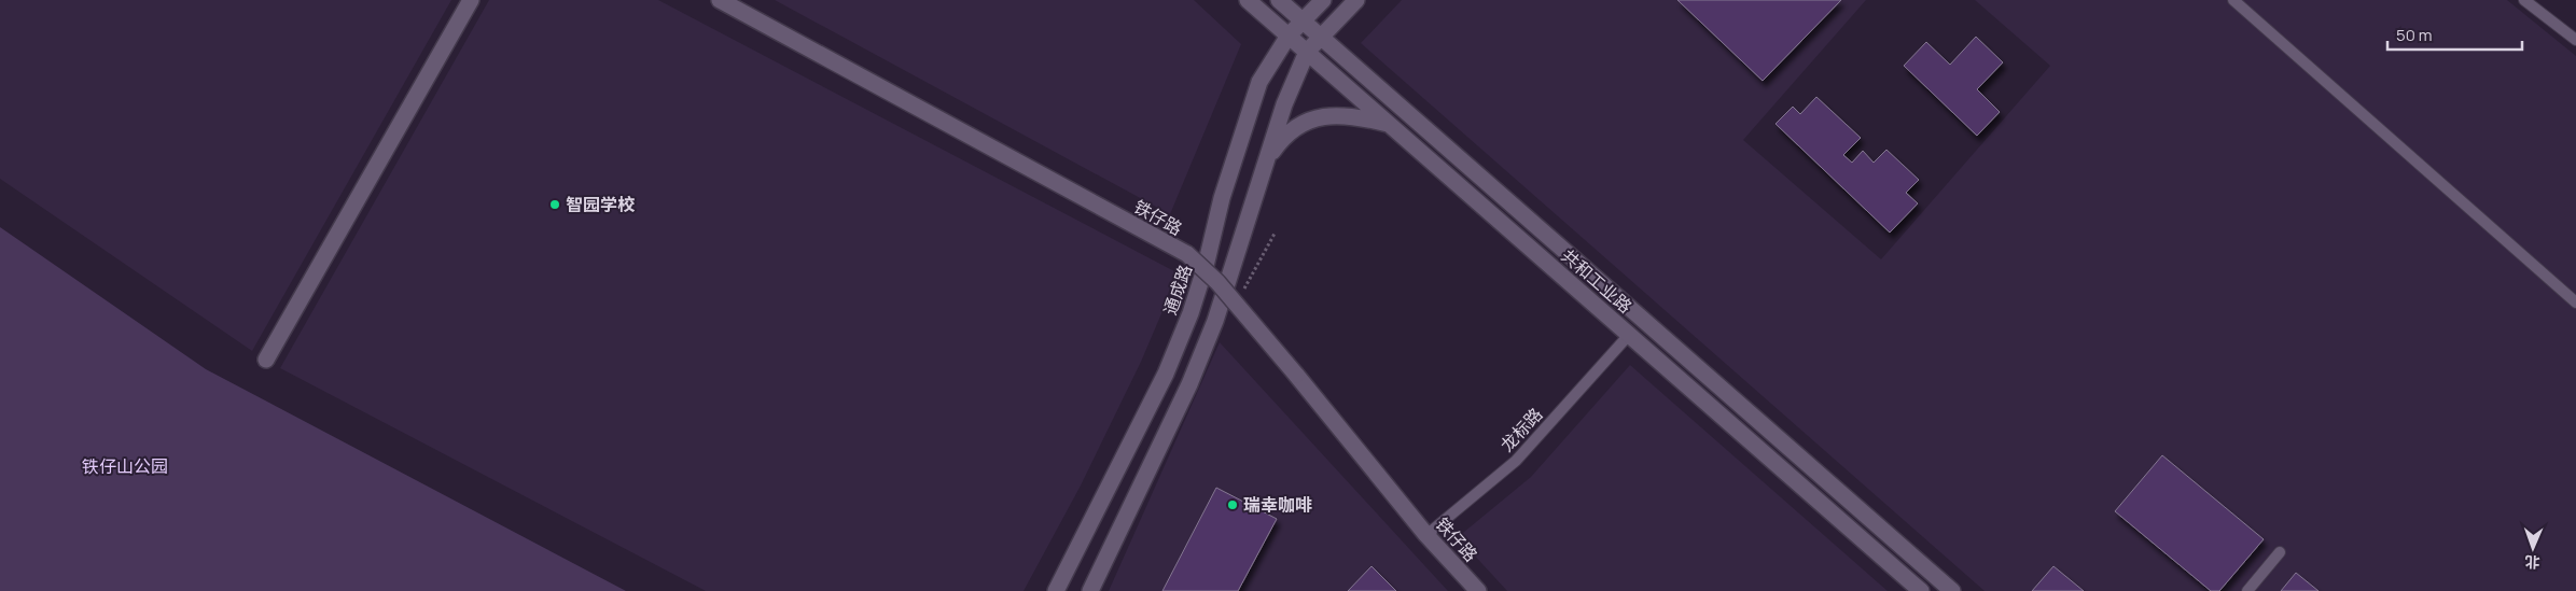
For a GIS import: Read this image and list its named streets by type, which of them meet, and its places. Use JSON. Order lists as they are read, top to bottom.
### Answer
{
  "streets": {
    "street": ["铁仔路", "共和工业路", "通成路"],
    "lane": ["龙标路"]
  },
  "crossings": [
    ["铁仔路", "龙标路"],
    ["共和工业路", "通成路"],
    ["共和工业路", "龙标路"]
  ],
  "parks": ["铁仔山公园"],
  "places": ["智园学校", "瑞幸咖啡"],
  "scale_bar": "50 m",
  "north": "bottom"
}
